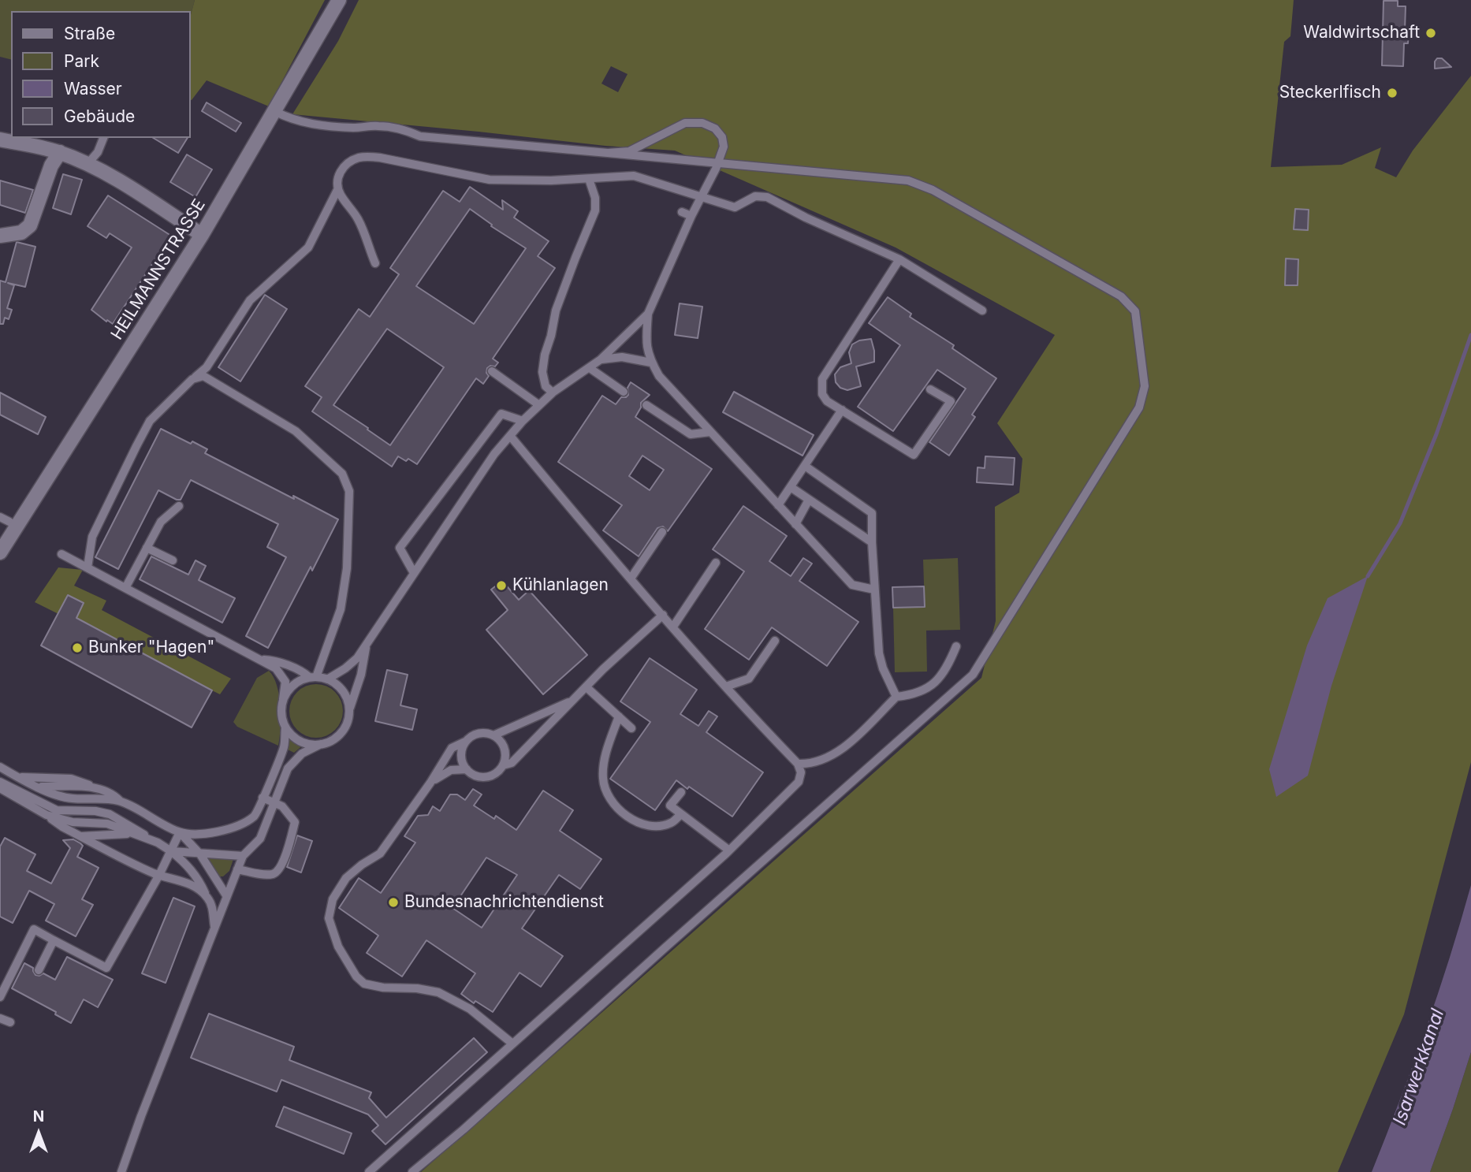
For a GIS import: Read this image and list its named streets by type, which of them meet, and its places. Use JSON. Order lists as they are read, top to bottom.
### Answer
{
  "streets": {
    "street": ["HEILMANNSTRASSE"]
  },
  "water": ["Isarwerkkanal"],
  "places": [
    "Waldwirtschaft",
    "Steckerlfisch",
    "Kühlanlagen",
    "Bunker \"Hagen\"",
    "Bundesnachrichtendienst"
  ],
  "legend": [
    "Straße",
    "Park",
    "Wasser",
    "Gebäude"
  ],
  "north": "top"
}
